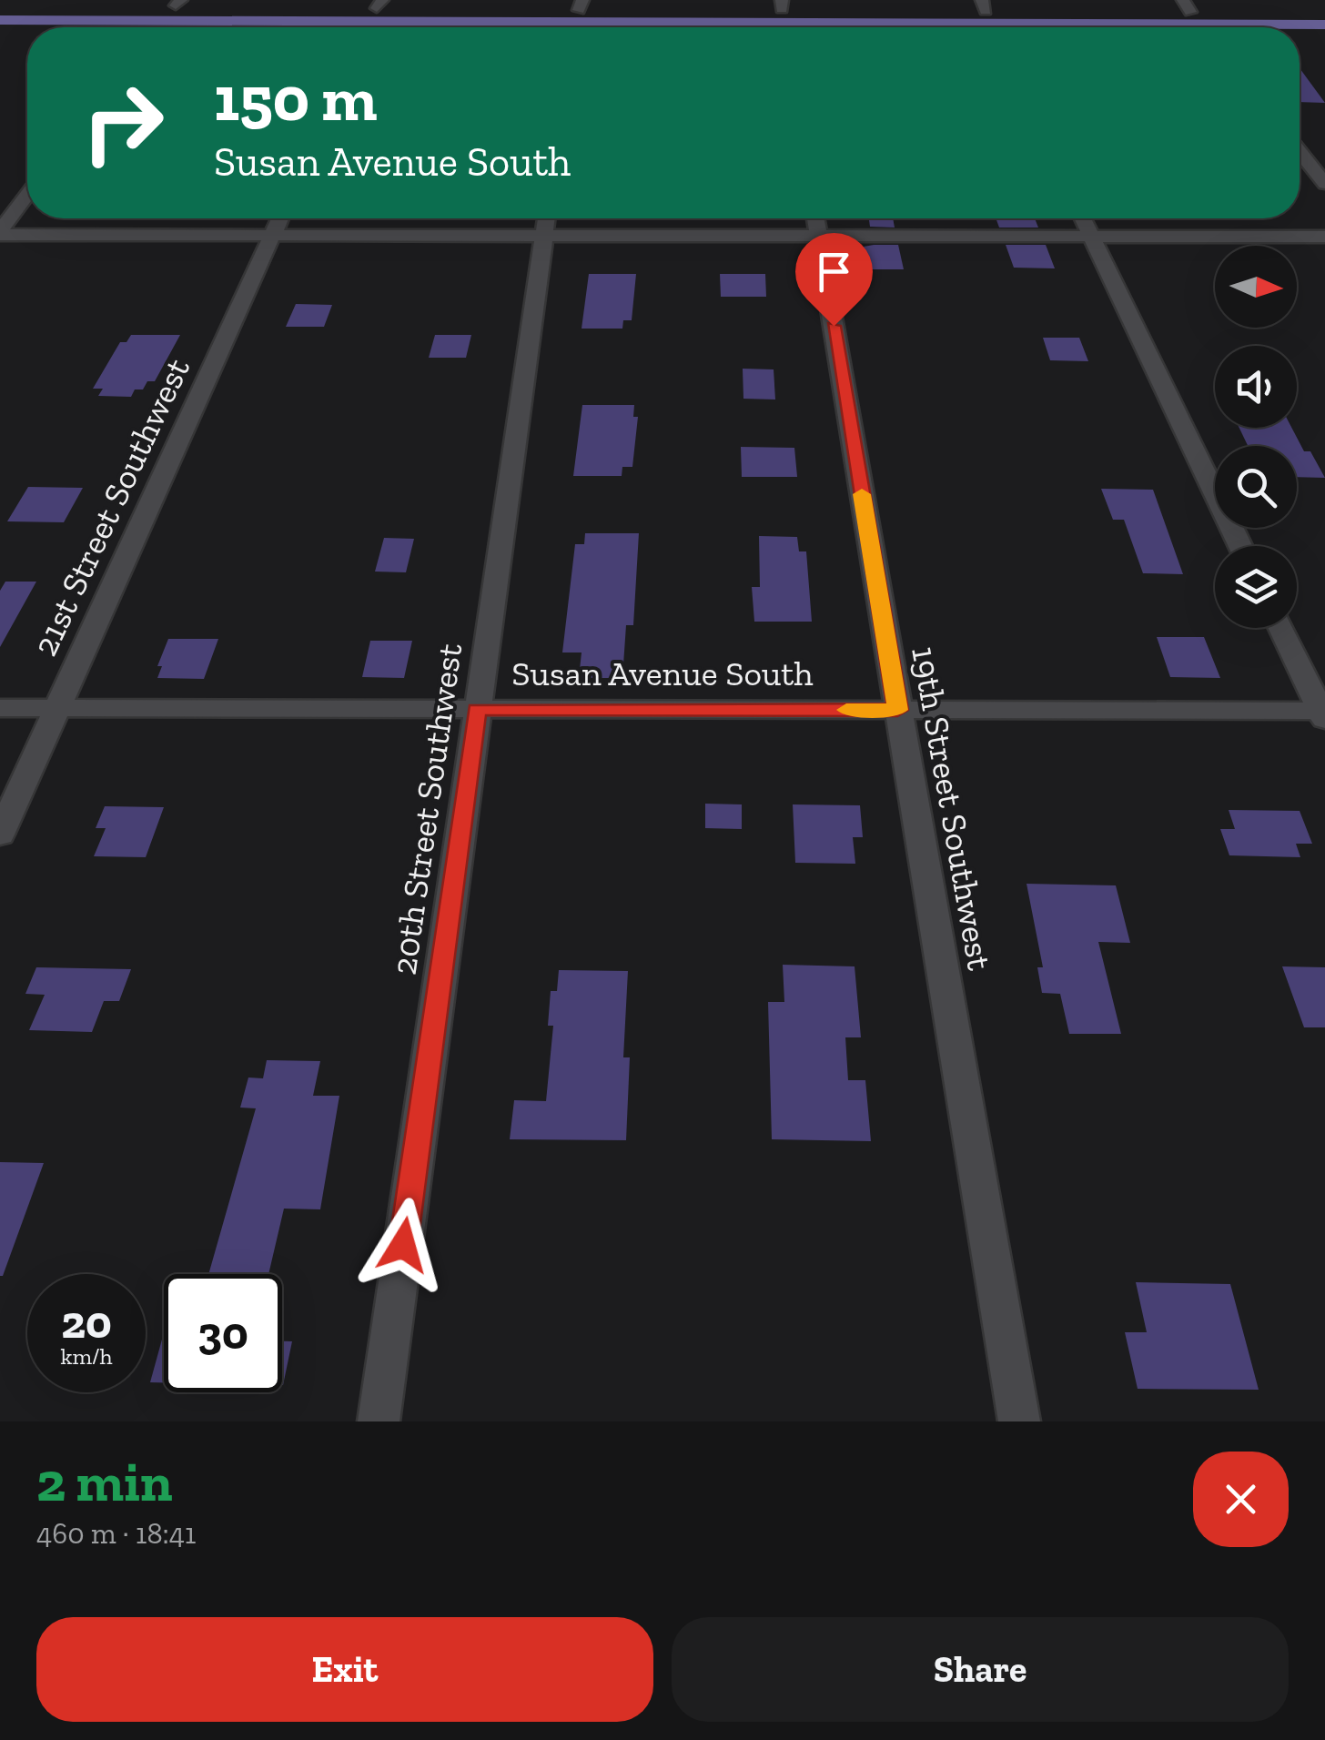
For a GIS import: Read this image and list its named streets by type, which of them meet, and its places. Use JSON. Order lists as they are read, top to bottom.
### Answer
{
  "streets": {
    "street": [
      "21st Street Southwest",
      "Susan Avenue South",
      "19th Street Southwest",
      "20th Street Southwest"
    ]
  },
  "crossings": [
    ["21st Street Southwest", "Susan Avenue South"],
    ["Susan Avenue South", "19th Street Southwest"],
    ["Susan Avenue South", "20th Street Southwest"]
  ],
  "north": "right",
  "page": {
    "turn": ["150 m", "Susan Avenue South"],
    "speed": "20 km/h",
    "limit": "30",
    "heading": ["2 min", "460 m · 18:41"],
    "buttons": ["Exit", "Share"]
  }
}
